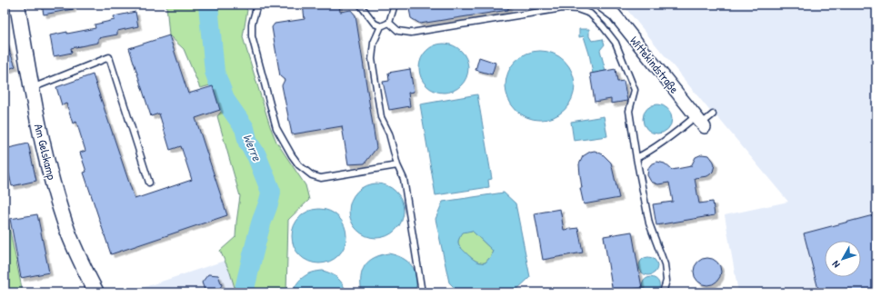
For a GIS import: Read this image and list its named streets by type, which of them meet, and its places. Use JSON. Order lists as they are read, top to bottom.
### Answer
{
  "streets": {
    "street": ["Wittekindstraße", "Am Gelskamp"]
  },
  "water": ["Werre"],
  "north": "bottom left"
}
